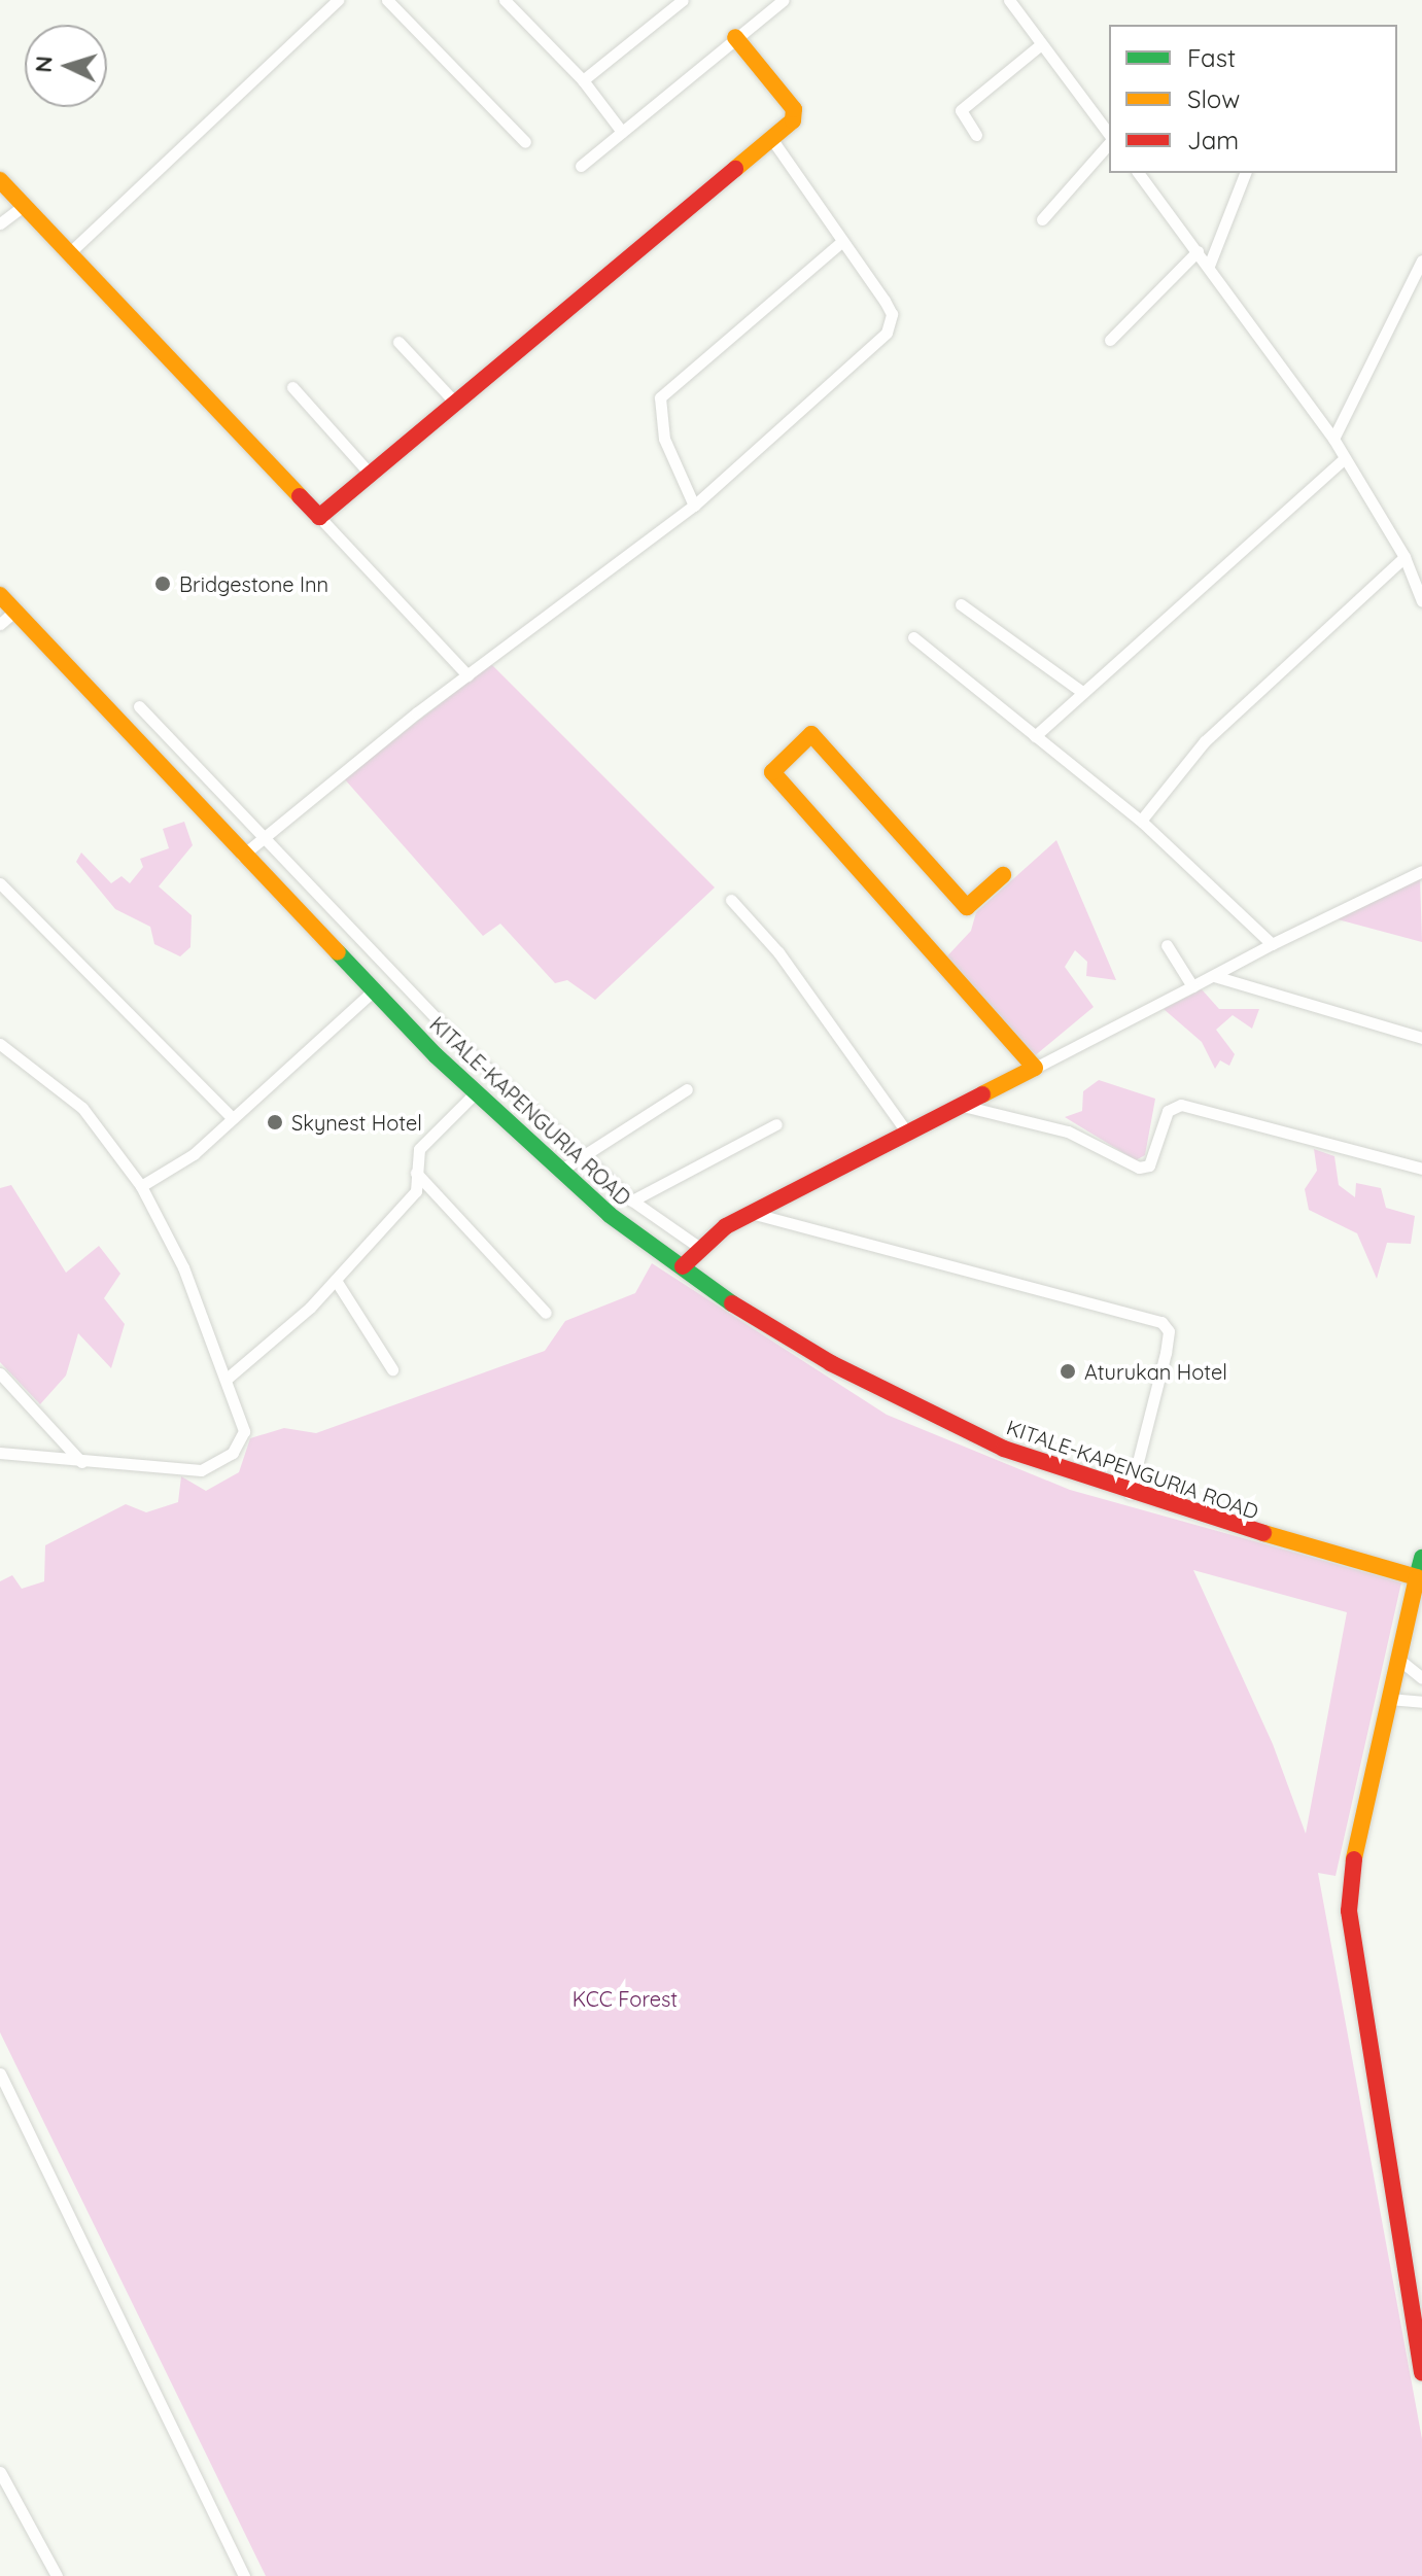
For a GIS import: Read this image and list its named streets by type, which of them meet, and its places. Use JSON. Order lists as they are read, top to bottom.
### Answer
{
  "streets": {
    "main road": ["KITALE-KAPENGURIA ROAD"]
  },
  "parks": ["KCC Forest"],
  "places": ["Bridgestone Inn", "Skynest Hotel", "Aturukan Hotel"],
  "legend": ["Fast", "Slow", "Jam"],
  "north": "left"
}
